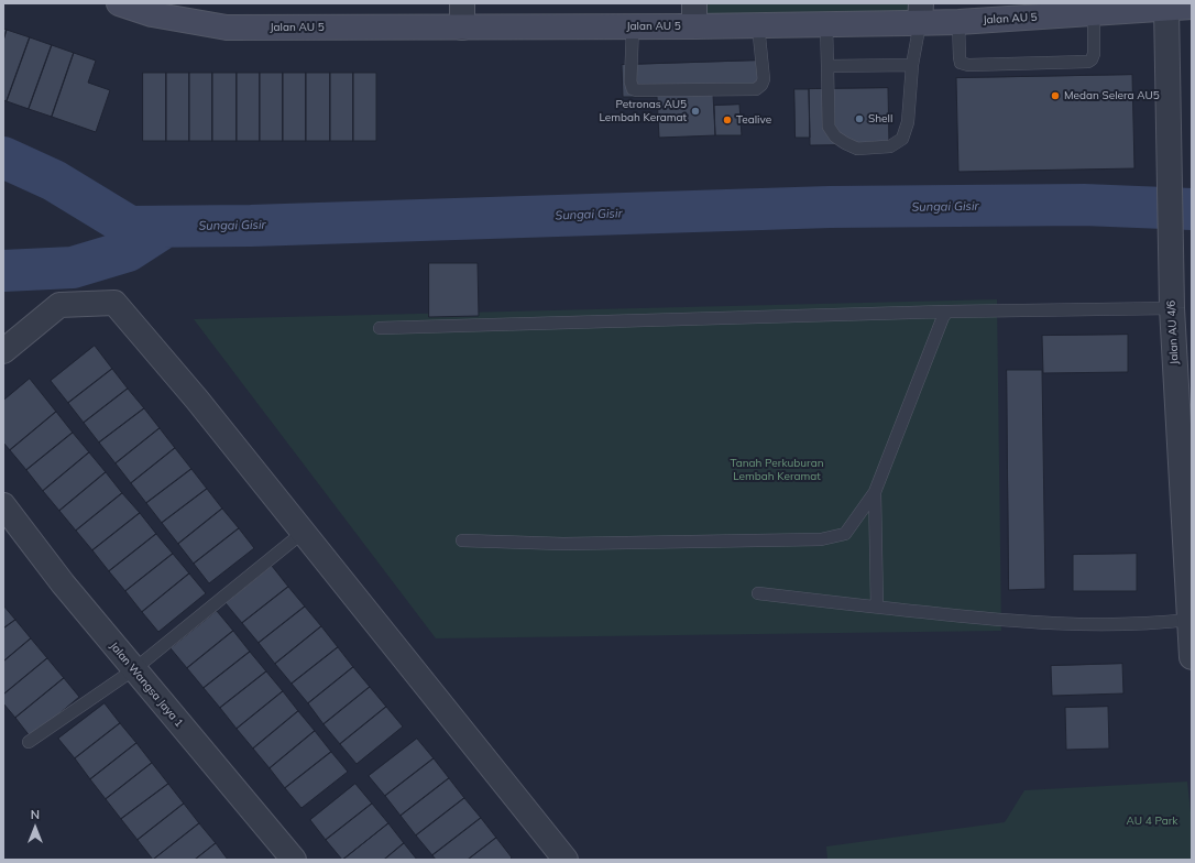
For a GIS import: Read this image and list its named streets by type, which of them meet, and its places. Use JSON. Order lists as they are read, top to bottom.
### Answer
{
  "streets": {
    "main road": ["Jalan AU 5"],
    "street": ["Jalan AU 4/6", "Jalan Wangsa Jaya 1"]
  },
  "crossings": [
    ["Jalan AU 5", "Jalan AU 4/6"]
  ],
  "water": ["Sungai Gisir"],
  "parks": ["Tanah Perkuburan Lembah Keramat", "AU 4 Park"],
  "places": [
    "Medan Selera AU5",
    "Petronas AU5 Lembah Keramat",
    "Shell",
    "Tealive"
  ],
  "north": "top"
}
